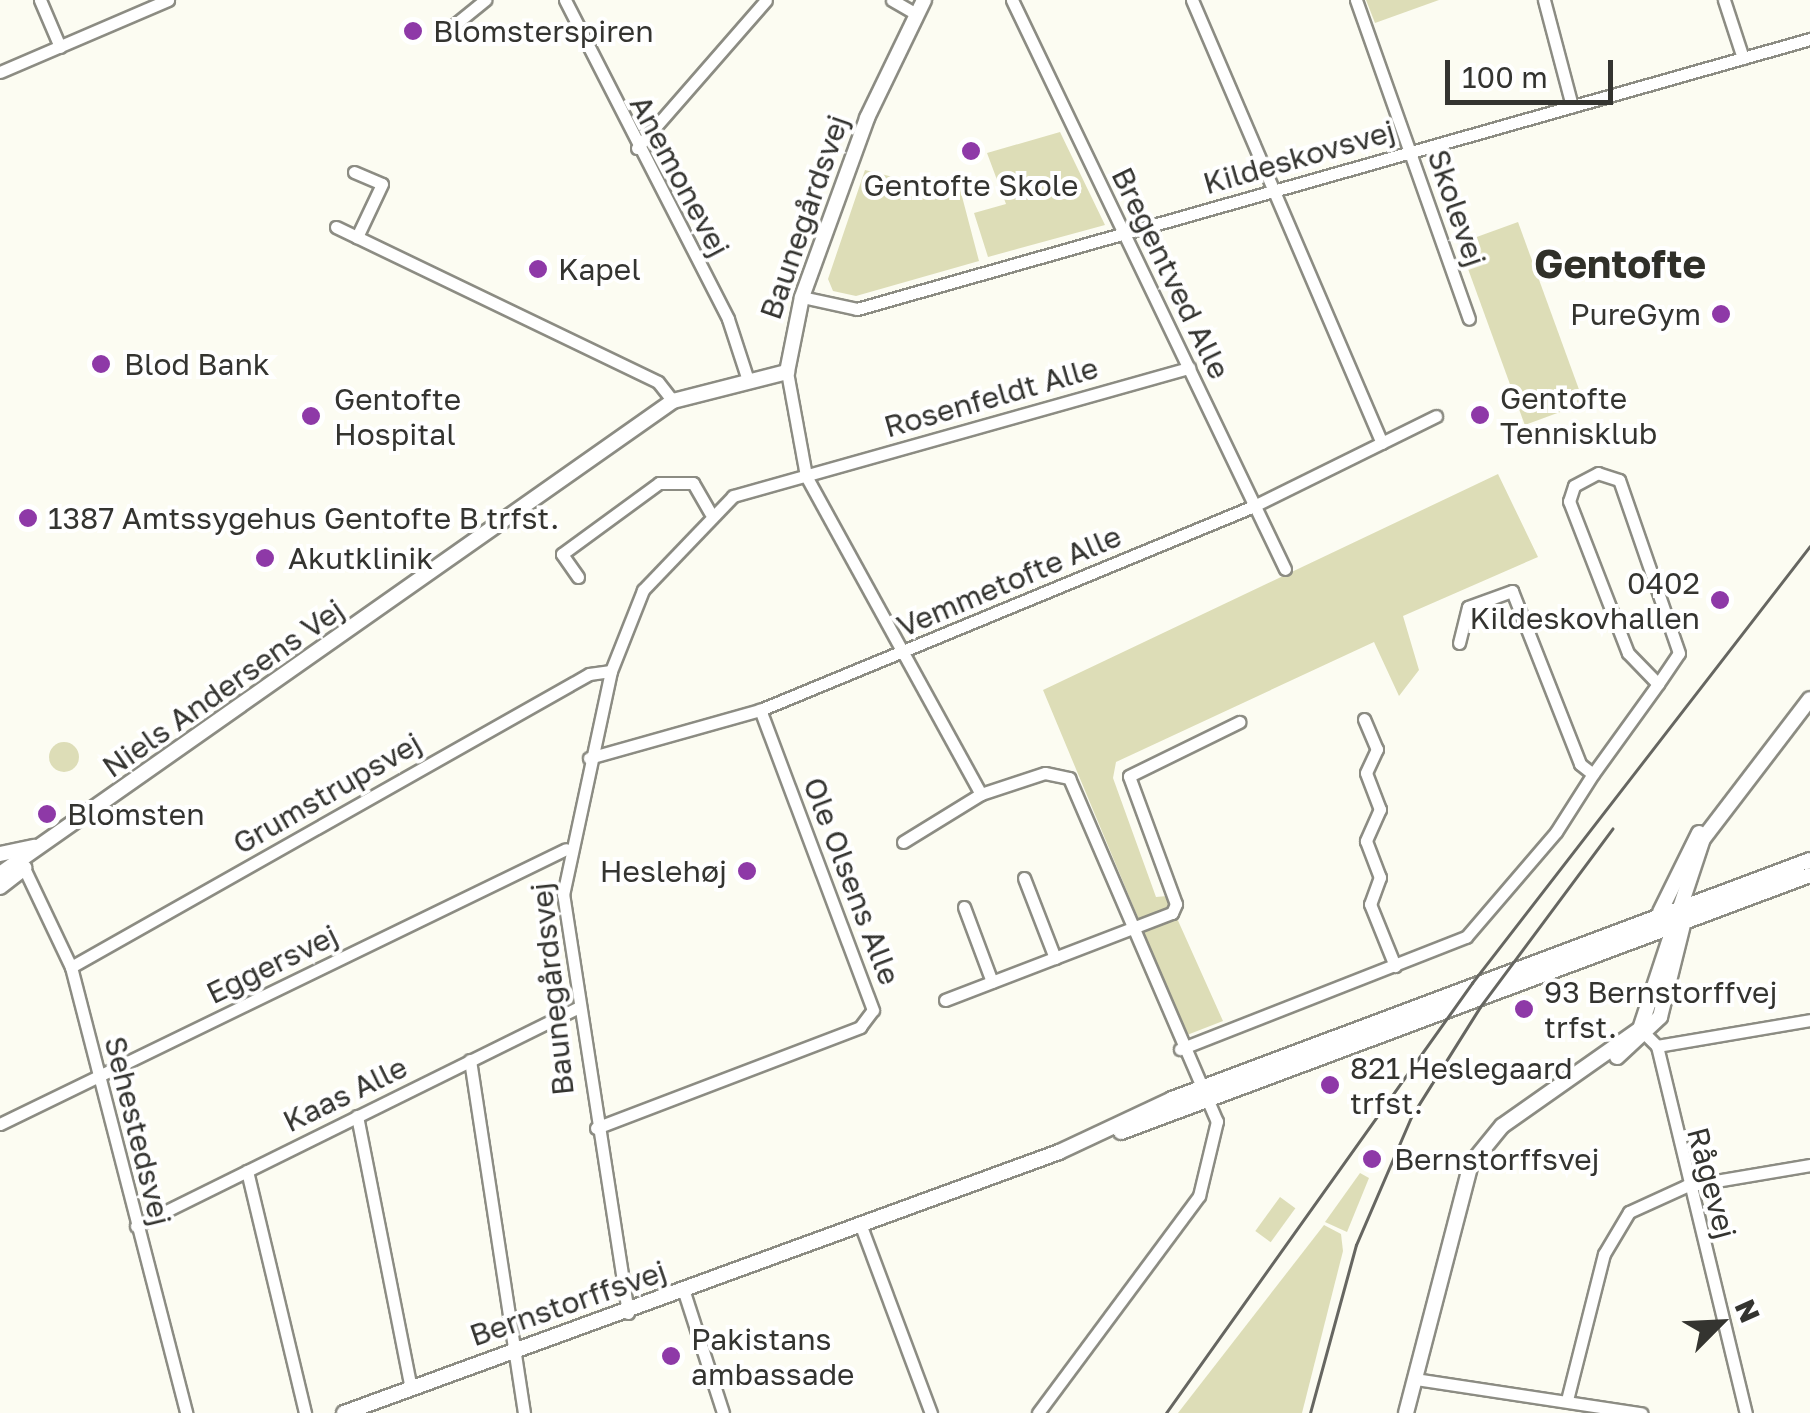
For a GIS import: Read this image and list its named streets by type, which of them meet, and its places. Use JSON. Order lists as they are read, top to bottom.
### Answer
{
  "streets": {
    "street": [
      "Kildeskovsvej",
      "Anemonevej",
      "Skolevej",
      "Baunegårdsvej",
      "Bregentved Alle",
      "Rosenfeldt Alle",
      "Vemmetofte Alle",
      "Niels Andersens Vej",
      "Grumstrupsvej",
      "Ole Olsens Alle",
      "Eggersvej",
      "Kaas Alle",
      "Sehestedsvej",
      "Rågevej",
      "Bernstorffsvej"
    ]
  },
  "crossings": [
    ["Kildeskovsvej", "Skolevej"],
    ["Kildeskovsvej", "Baunegårdsvej"],
    ["Kildeskovsvej", "Bregentved Alle"],
    ["Anemonevej", "Niels Andersens Vej"],
    ["Baunegårdsvej", "Rosenfeldt Alle"],
    ["Baunegårdsvej", "Vemmetofte Alle"],
    ["Baunegårdsvej", "Niels Andersens Vej"],
    ["Baunegårdsvej", "Grumstrupsvej"],
    ["Baunegårdsvej", "Ole Olsens Alle"],
    ["Baunegårdsvej", "Eggersvej"],
    ["Baunegårdsvej", "Kaas Alle"],
    ["Baunegårdsvej", "Bernstorffsvej"],
    ["Bregentved Alle", "Rosenfeldt Alle"],
    ["Bregentved Alle", "Vemmetofte Alle"],
    ["Vemmetofte Alle", "Ole Olsens Alle"],
    ["Niels Andersens Vej", "Sehestedsvej"],
    ["Grumstrupsvej", "Sehestedsvej"],
    ["Eggersvej", "Sehestedsvej"],
    ["Kaas Alle", "Sehestedsvej"]
  ],
  "districts": ["Gentofte"],
  "places": [
    "Blomsterspiren",
    "Gentofte Skole",
    "Kapel",
    "PureGym",
    "Blod Bank",
    "Gentofte Tennisklub",
    "Gentofte Hospital",
    "1387 Amtssygehus Gentofte B trfst.",
    "Akutklinik",
    "0402 Kildeskovhallen",
    "Blomsten",
    "Heslehøj",
    "93 Bernstorffvej trfst.",
    "821 Heslegaard trfst.",
    "Bernstorffsvej",
    "Pakistans ambassade"
  ],
  "scale_bar": "100 m",
  "north": "top right"
}
